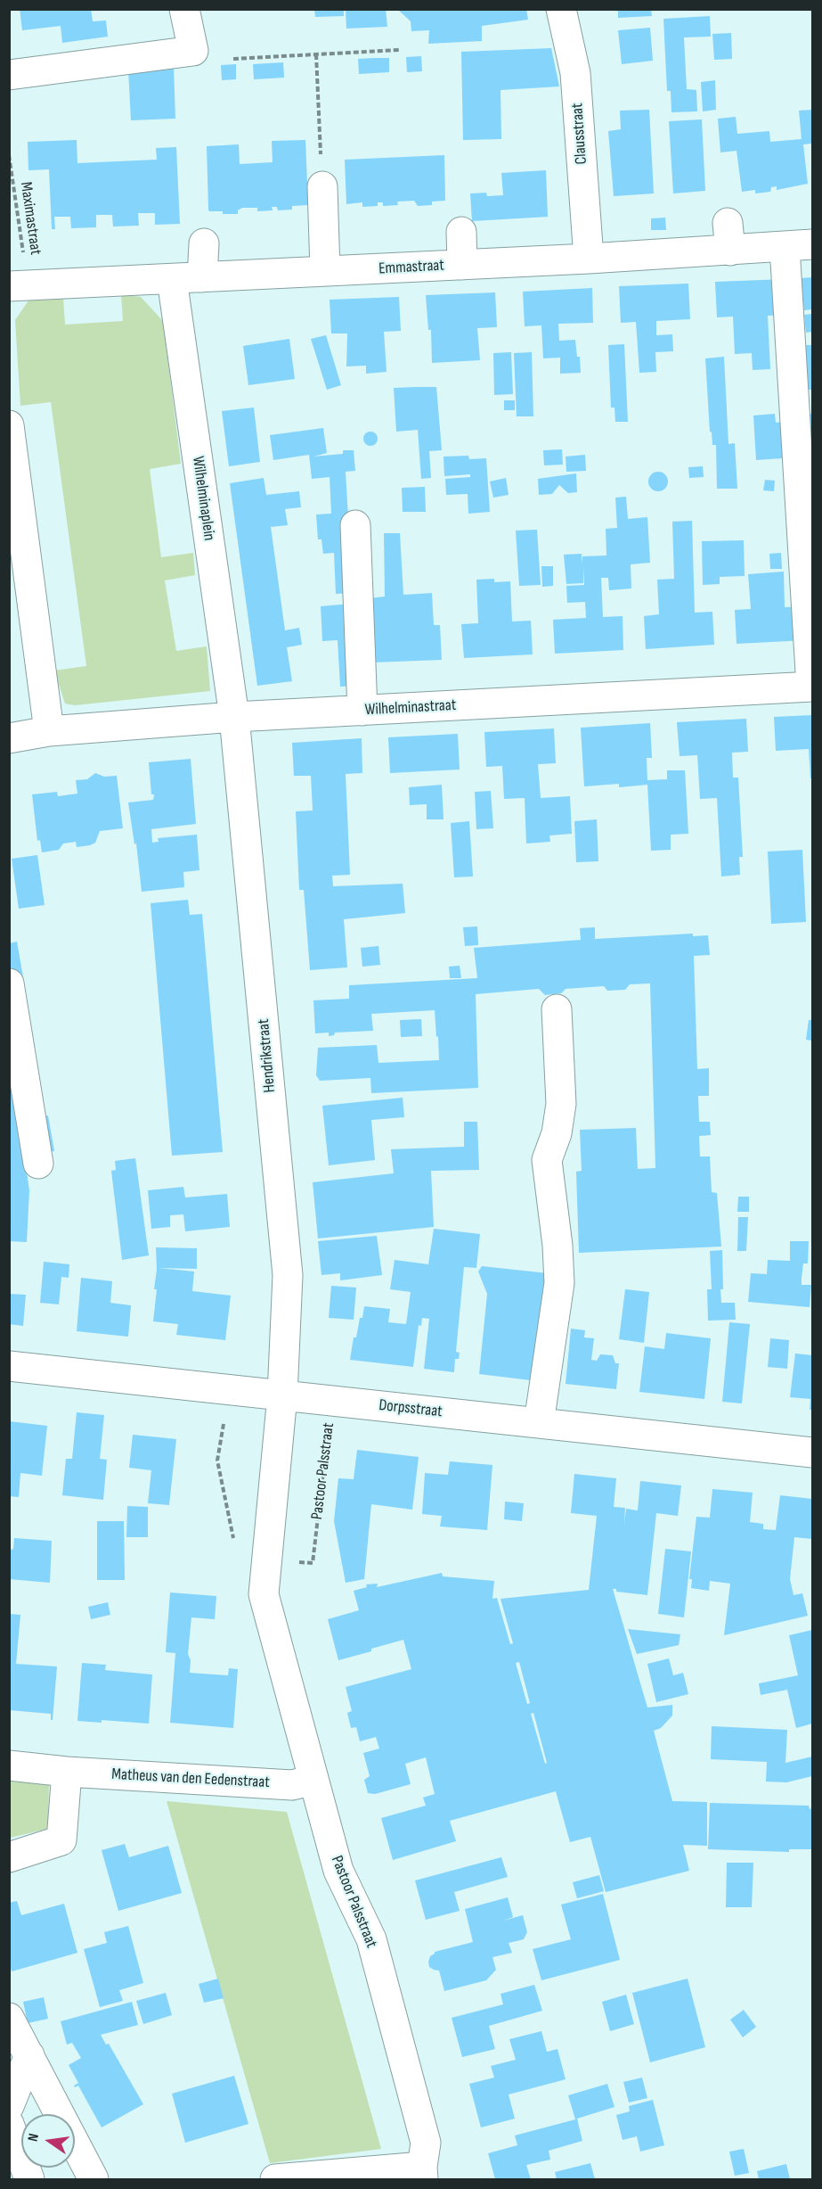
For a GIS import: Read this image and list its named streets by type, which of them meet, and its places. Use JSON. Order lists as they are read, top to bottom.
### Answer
{
  "streets": {
    "street": [
      "Clausstraat",
      "Emmastraat",
      "Wilhelminaplein",
      "Wilhelminastraat",
      "Hendrikstraat",
      "Dorpsstraat",
      "Pastoor Palsstraat",
      "Matheus van den Eedenstraat"
    ],
    "path": ["Maximastraat"]
  },
  "crossings": [
    ["Clausstraat", "Emmastraat"],
    ["Maximastraat", "Emmastraat"],
    ["Emmastraat", "Wilhelminaplein"],
    ["Wilhelminaplein", "Wilhelminastraat"],
    ["Wilhelminaplein", "Hendrikstraat"],
    ["Wilhelminastraat", "Hendrikstraat"],
    ["Hendrikstraat", "Dorpsstraat"],
    ["Hendrikstraat", "Pastoor Palsstraat"],
    ["Dorpsstraat", "Pastoor Palsstraat"],
    ["Pastoor Palsstraat", "Matheus van den Eedenstraat"]
  ],
  "north": "left"
}
